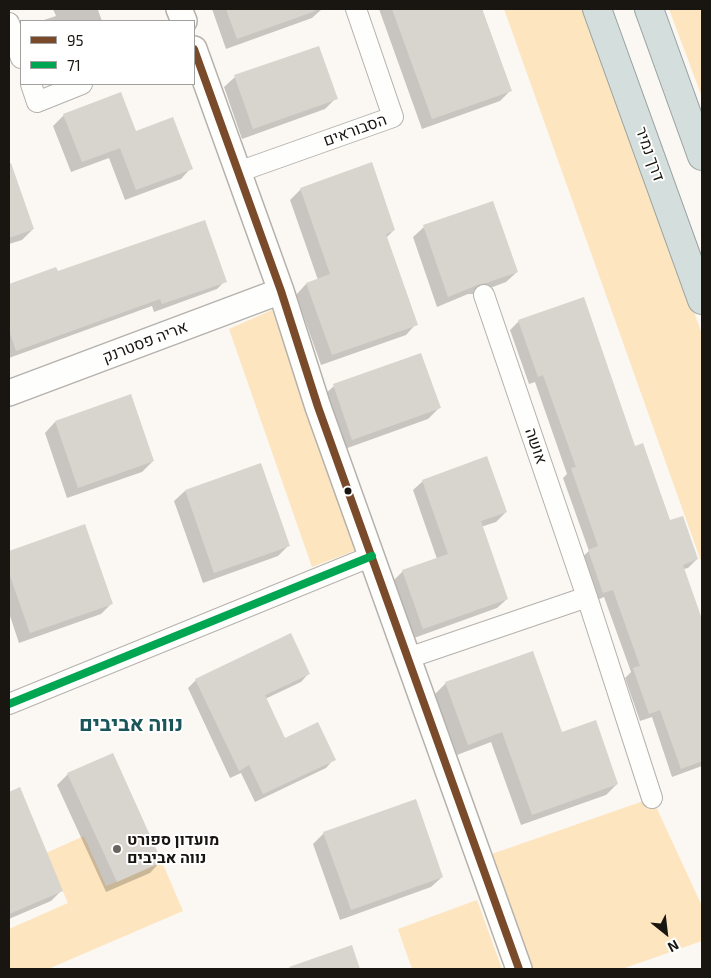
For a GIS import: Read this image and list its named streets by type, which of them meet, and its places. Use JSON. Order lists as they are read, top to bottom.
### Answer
{
  "streets": {
    "highway": ["דרך נמיר"],
    "street": ["הסבוראים", "אריה פסטרנק", "אושה"]
  },
  "districts": ["נווה אביבים"],
  "places": ["מועדון ספורט נווה אביבים"],
  "lines": ["transit line 95", "transit line 71"],
  "legend": ["95", "71"],
  "north": "bottom right"
}
